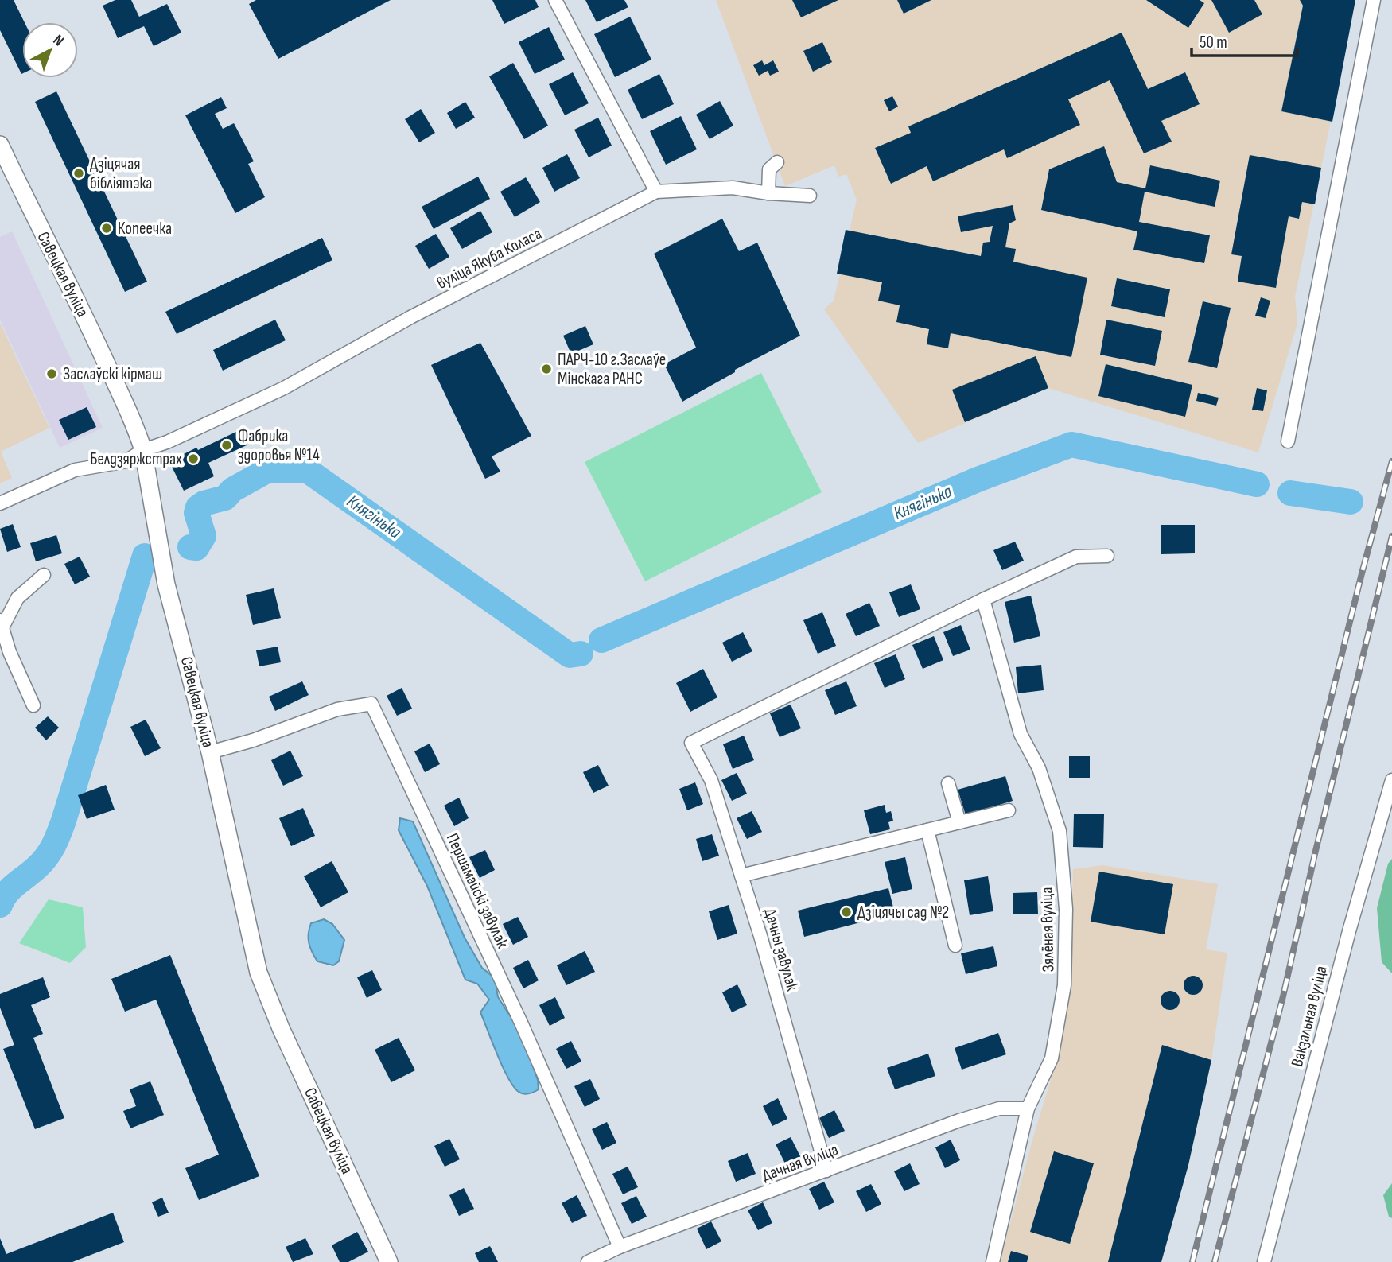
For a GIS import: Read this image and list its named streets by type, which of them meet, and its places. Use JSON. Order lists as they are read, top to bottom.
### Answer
{
  "streets": {
    "main road": ["Савецкая вуліца"],
    "street": [
      "вуліца Якуба Коласа",
      "Першамайскі завулак",
      "Зялёная вуліца",
      "Дачны завулак",
      "Вакзальная вуліца",
      "Дачная вуліца"
    ]
  },
  "crossings": [
    ["вуліца Якуба Коласа", "Савецкая вуліца"],
    ["Савецкая вуліца", "Першамайскі завулак"],
    ["Першамайскі завулак", "Дачная вуліца"],
    ["Зялёная вуліца", "Дачны завулак"],
    ["Зялёная вуліца", "Дачная вуліца"],
    ["Дачны завулак", "Дачная вуліца"]
  ],
  "water": ["Княгінька"],
  "places": [
    "Дзіцячая бібліятэка",
    "Копеечка",
    "ПАРЧ-10 г.Заслаўе Мінскага РАНС",
    "Заслаўскі кірмаш",
    "Фабрика здоровья №14",
    "Белдзяржстрах",
    "Дзіцячы сад №2"
  ],
  "scale_bar": "50 m",
  "north": "top right"
}
